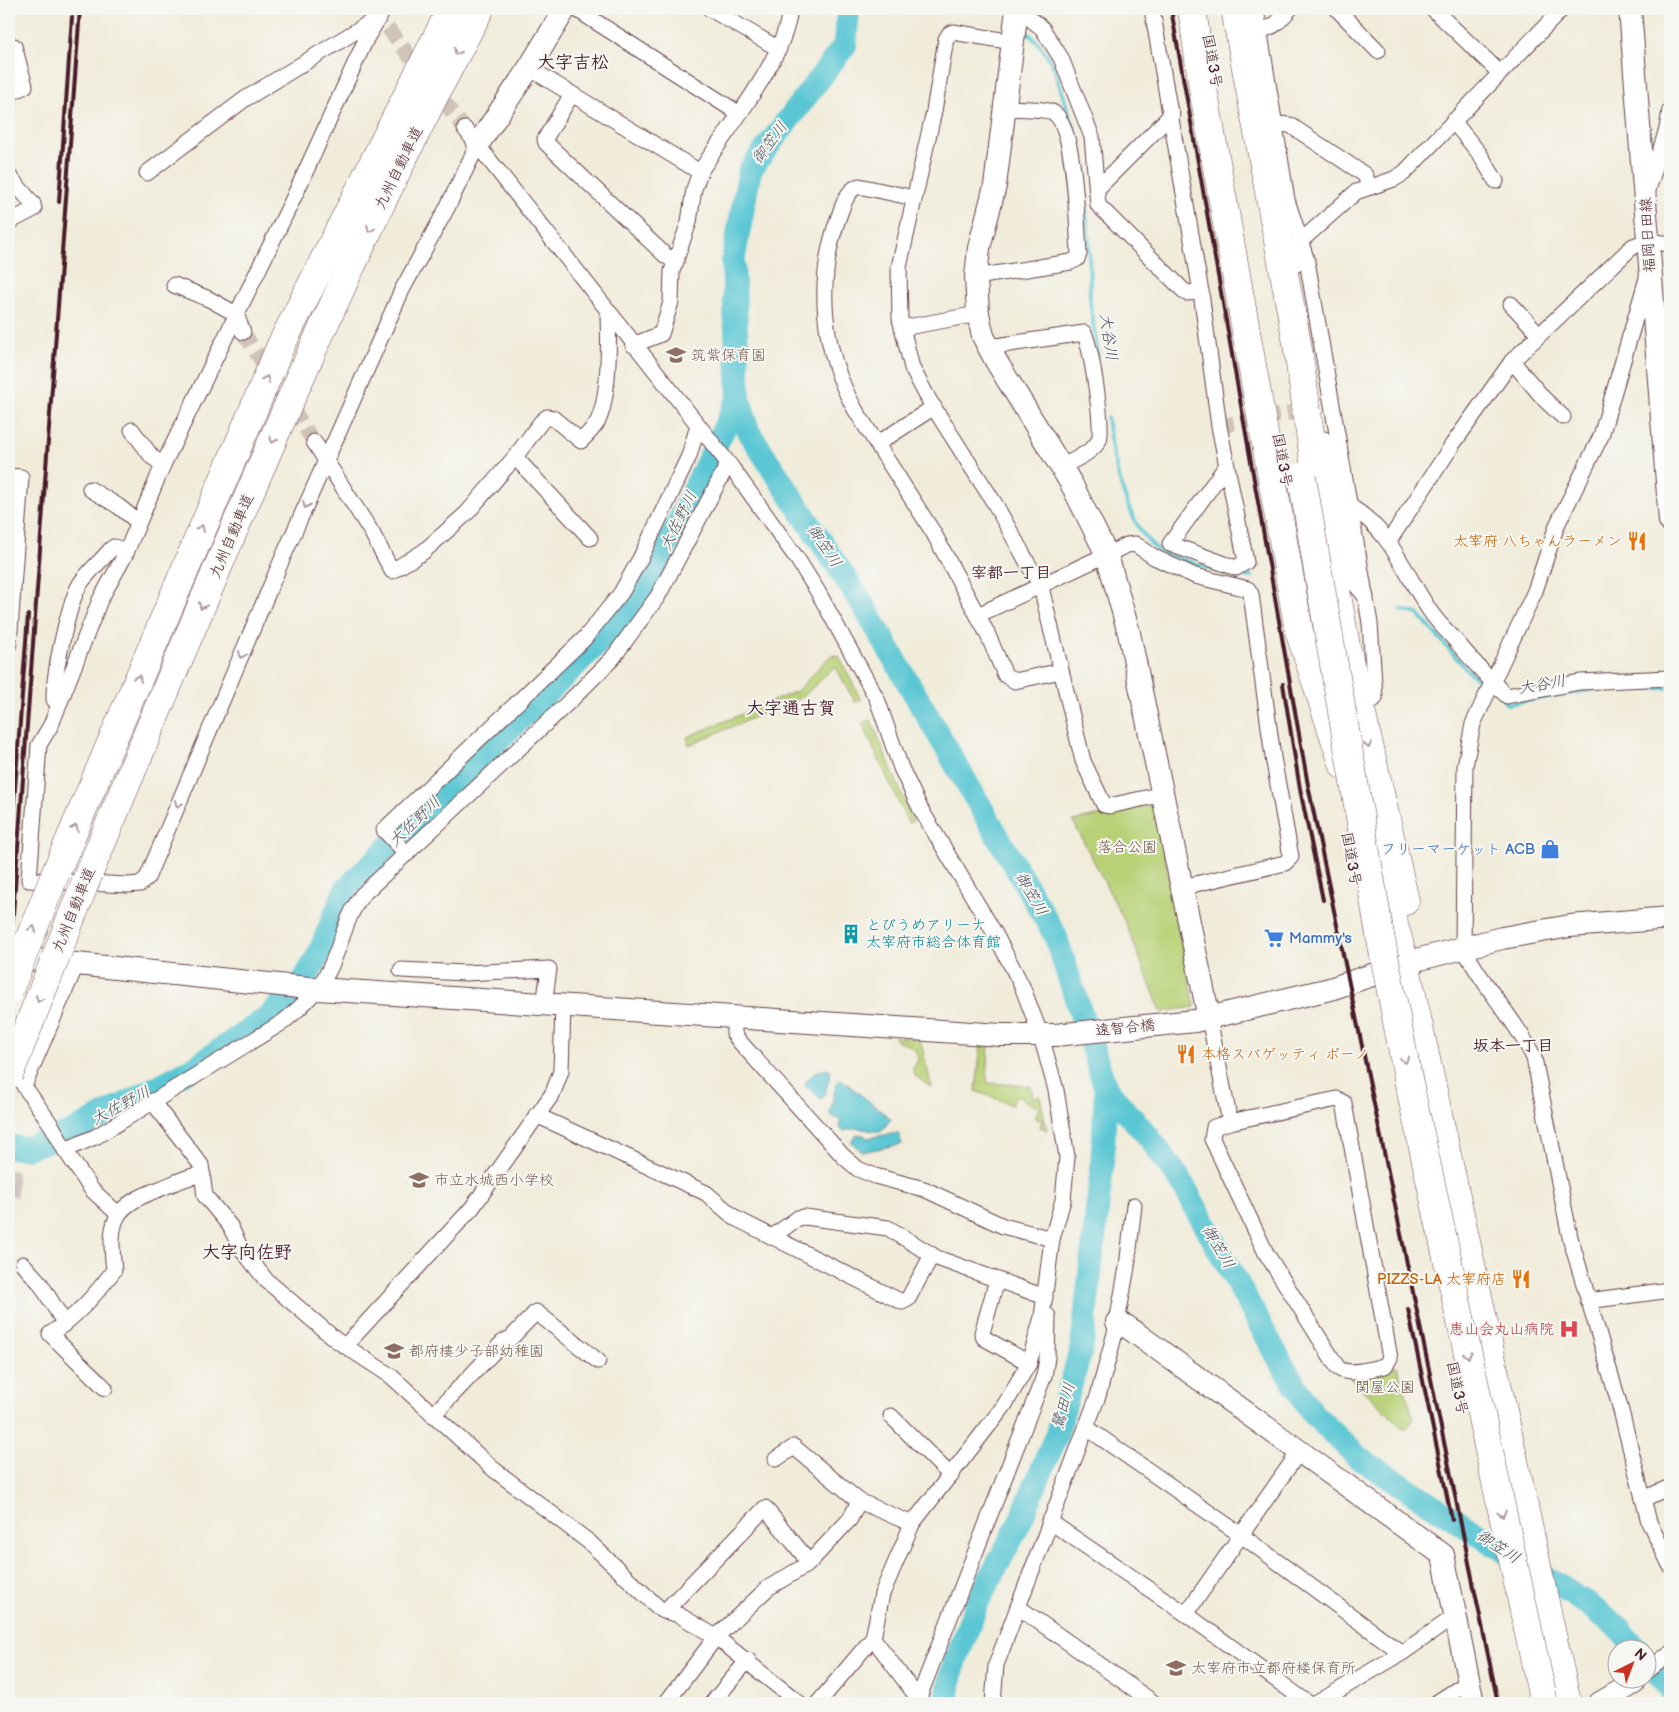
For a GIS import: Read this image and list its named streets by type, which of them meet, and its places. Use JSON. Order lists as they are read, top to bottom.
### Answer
{
  "streets": {
    "highway": ["国道3号", "九州自動車道"],
    "street": ["福岡日田線", "遠智合橋"]
  },
  "districts": [
    "大字吉松",
    "宰都一丁目",
    "大字通古賀",
    "坂本一丁目",
    "大字向佐野"
  ],
  "water": [
    "御笠川",
    "大谷川",
    "大佐野川",
    "鷺田川"
  ],
  "parks": ["落合公園", "関屋公園"],
  "places": {
    "school or university": [
      "筑紫保育園",
      "市立水城西小学校",
      "都府樓少子部幼稚園",
      "太宰府市立都府楼保育所"
    ],
    "restaurant": ["太宰府 八ちゃんラーメン", "本格スパゲッティ ボーノ", "PIZZS-LA 太宰府店"],
    "shop": ["フリーマーケット ACB"],
    "building": ["とびうめアリーナ 太宰府市総合体育館"],
    "supermarket": ["Mammy's"],
    "hospital": ["恵山会丸山病院"]
  },
  "north": "top right"
}
